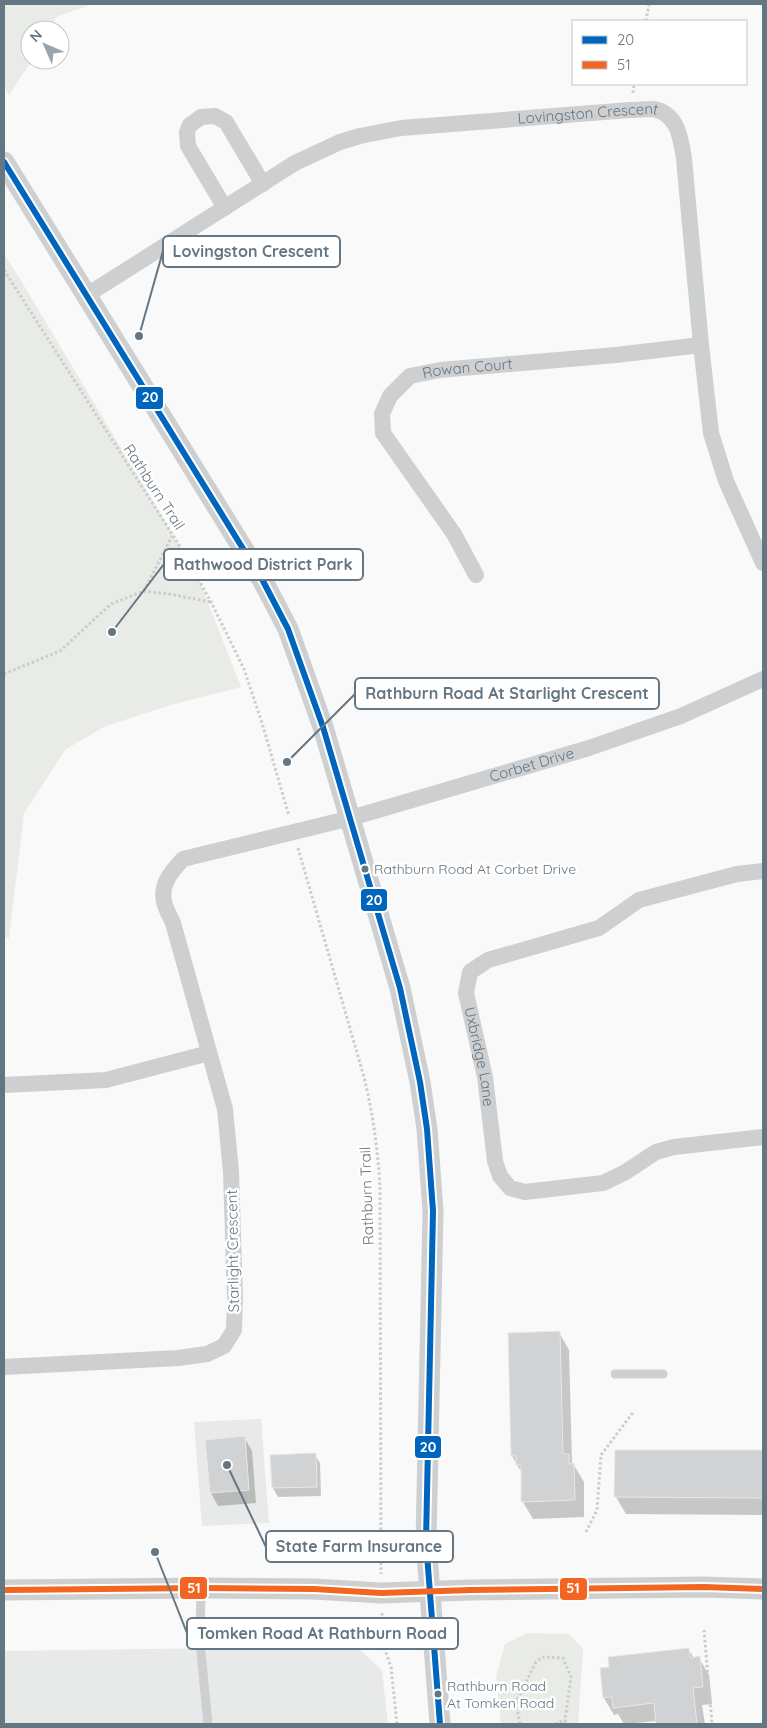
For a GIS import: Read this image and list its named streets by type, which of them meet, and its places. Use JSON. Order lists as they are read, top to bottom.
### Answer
{
  "streets": {
    "street": [
      "Lovingston Crescent",
      "Rowan Court",
      "Corbet Drive",
      "Uxbridge Lane",
      "Starlight Crescent"
    ],
    "path": ["Rathburn Trail"]
  },
  "crossings": [
    ["Lovingston Crescent", "Rowan Court"],
    ["Corbet Drive", "Starlight Crescent"]
  ],
  "places": [
    "Lovingston Crescent",
    "Rathwood District Park",
    "Rathburn Road At Starlight Crescent",
    "Rathburn Road At Corbet Drive",
    "State Farm Insurance",
    "Tomken Road At Rathburn Road",
    "Rathburn Road At Tomken Road"
  ],
  "lines": ["transit line 20", "transit line 51"],
  "legend": ["20", "51"],
  "north": "top left"
}
